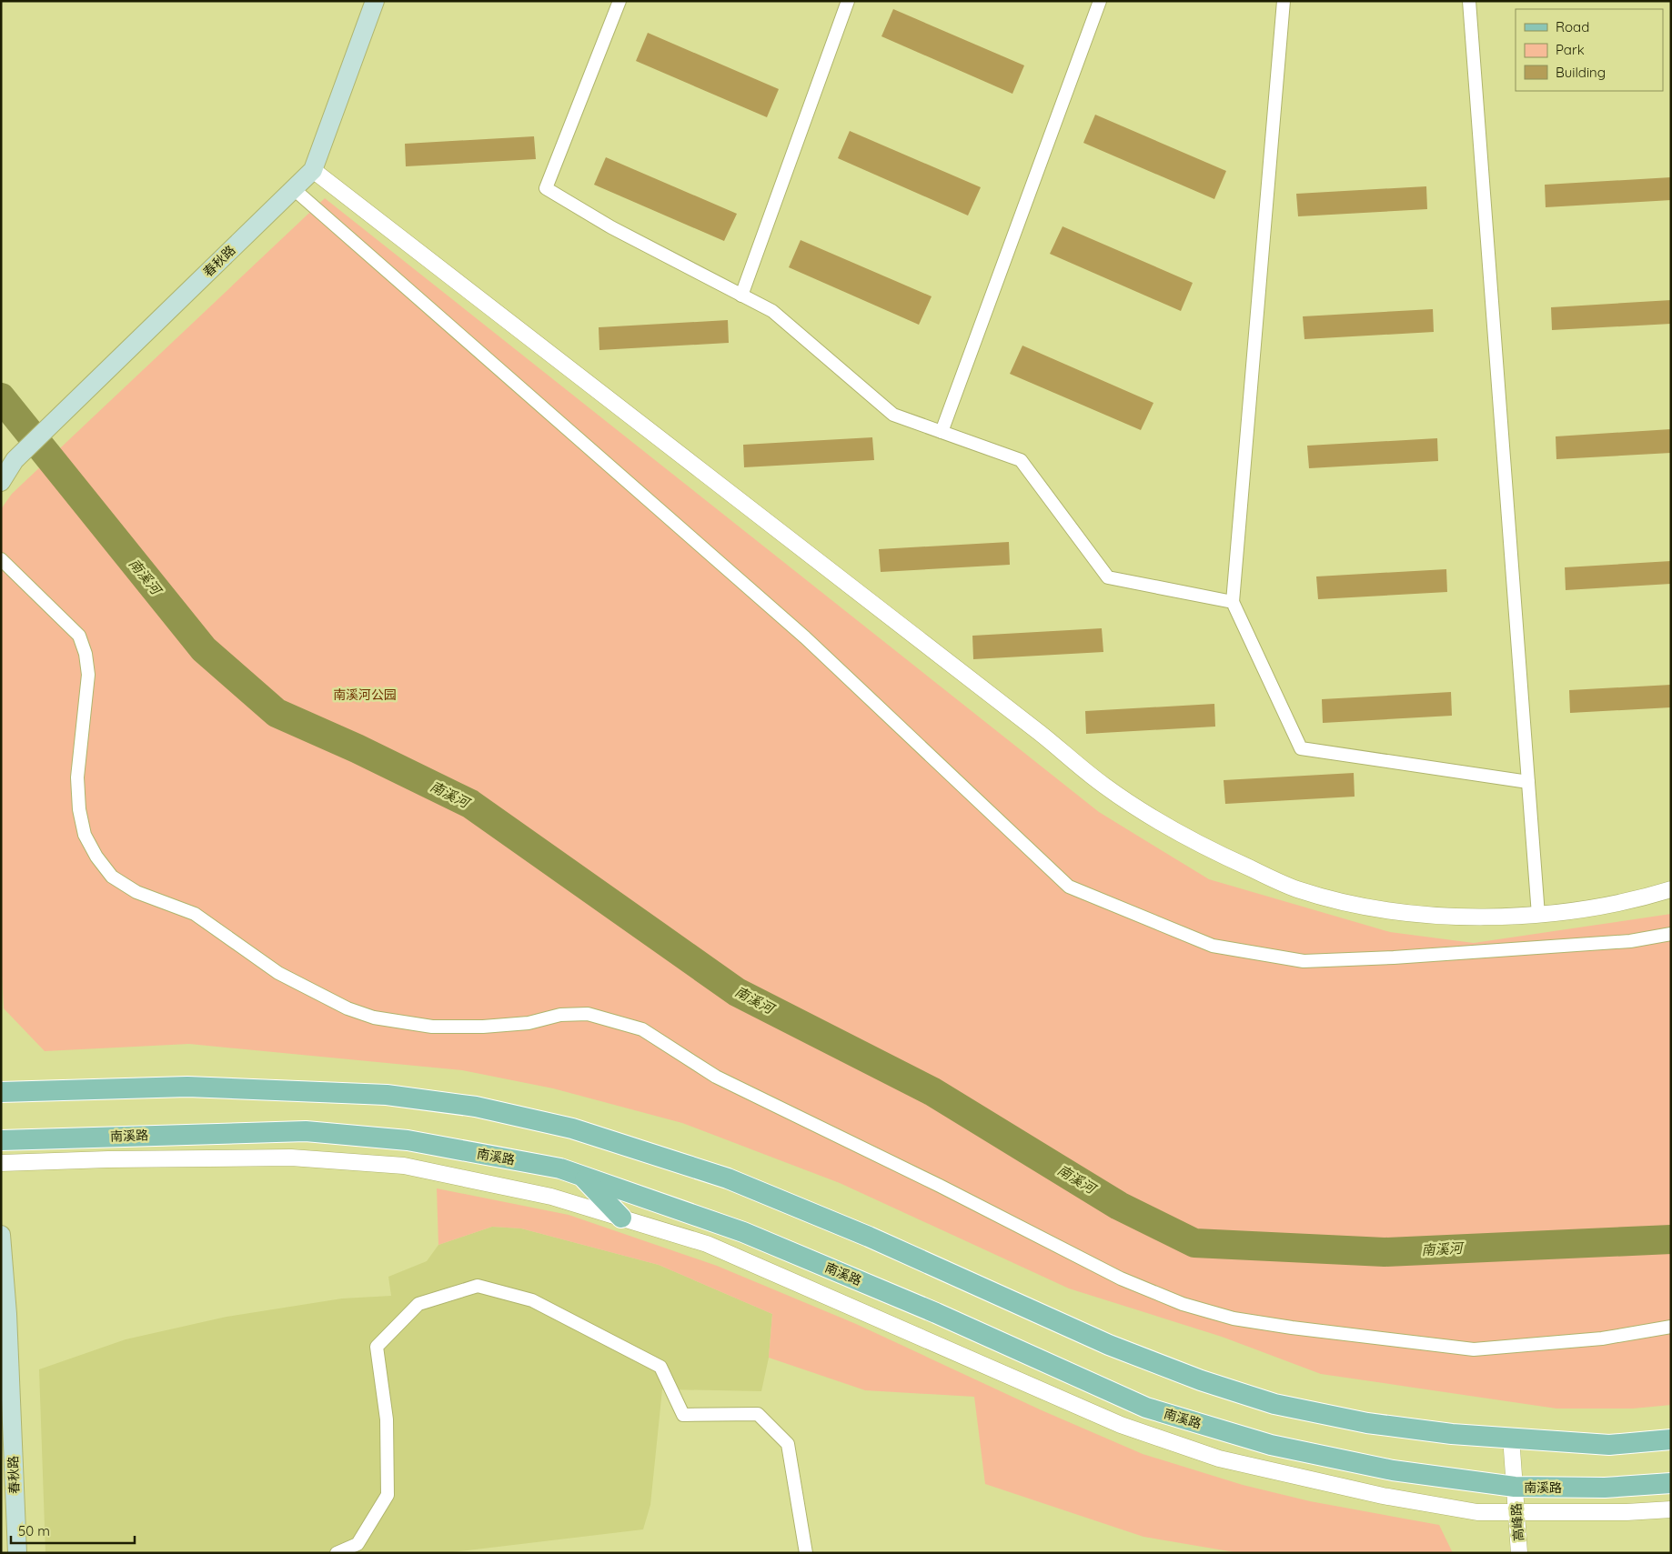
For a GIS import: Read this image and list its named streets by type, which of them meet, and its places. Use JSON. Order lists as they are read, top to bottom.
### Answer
{
  "streets": {
    "main road": ["春秋路", "南溪路"],
    "street": ["高峰路"]
  },
  "crossings": [
    ["南溪路", "高峰路"]
  ],
  "water": ["南溪河"],
  "parks": ["南溪河公园"],
  "legend": ["Road", "Park", "Building"],
  "scale_bar": "50 m"
}
